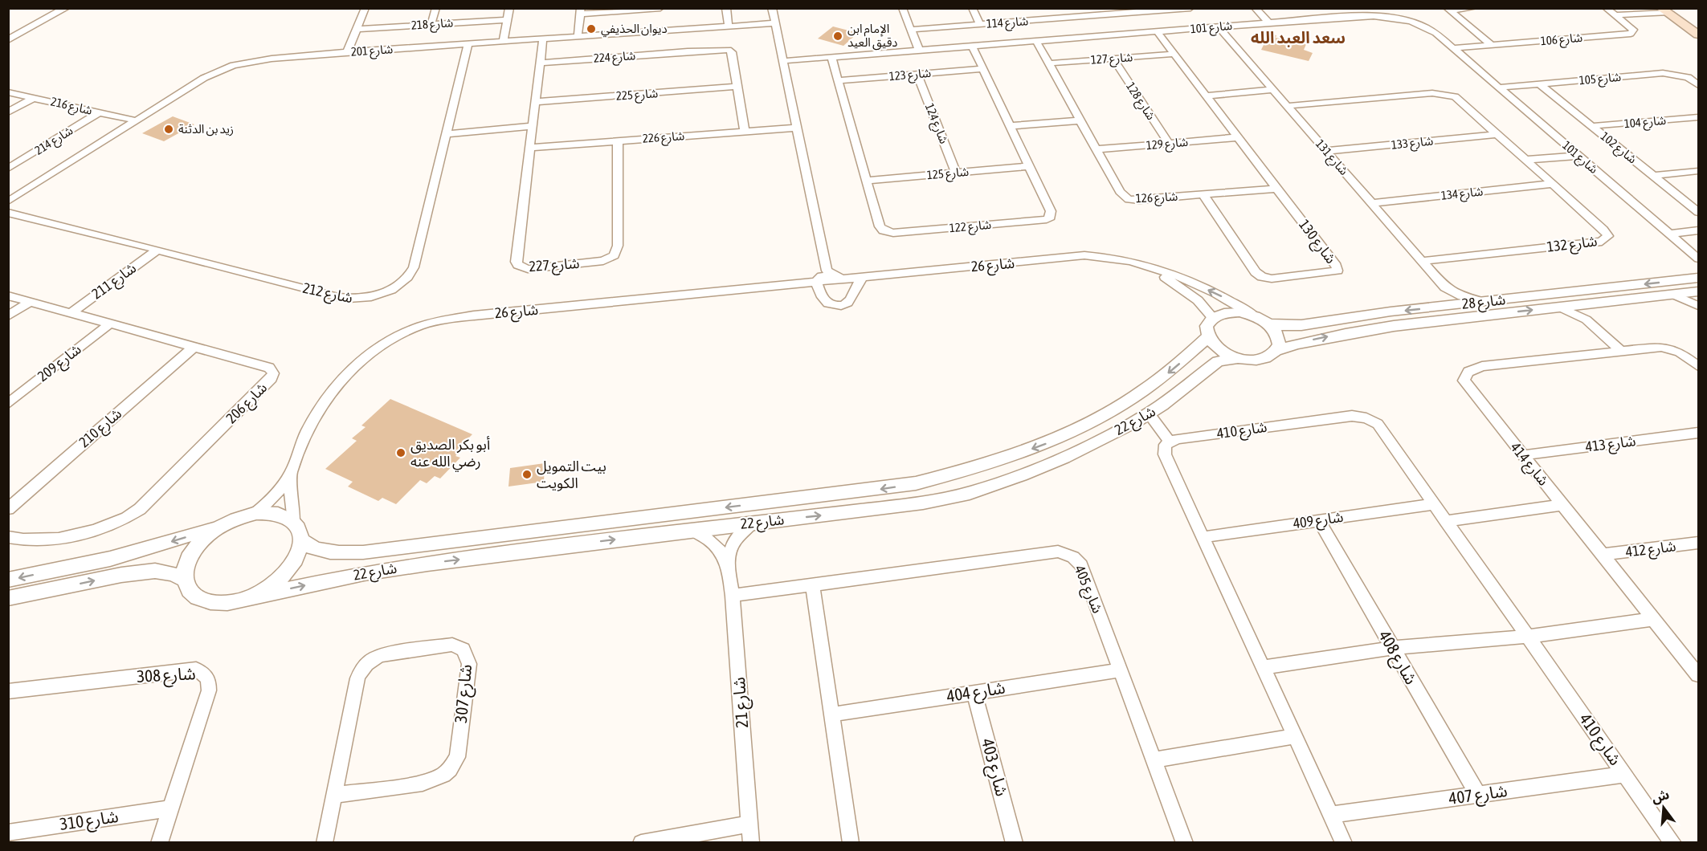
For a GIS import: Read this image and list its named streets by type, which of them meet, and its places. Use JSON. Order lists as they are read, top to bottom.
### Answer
{
  "streets": {
    "street": [
      "شارع 114",
      "شارع 218",
      "شارع 101",
      "شارع 106",
      "شارع 201",
      "شارع 224",
      "شارع 127",
      "شارع 123",
      "شارع 105",
      "شارع 225",
      "شارع 128",
      "شارع 216",
      "شارع 104",
      "شارع 124",
      "شارع 226",
      "شارع 214",
      "شارع 133",
      "شارع 129",
      "شارع 102",
      "شارع 131",
      "شارع 125",
      "شارع 134",
      "شارع 126",
      "شارع 122",
      "شارع 130",
      "شارع 132",
      "شارع 227",
      "شارع 26",
      "شارع 211",
      "شارع 212",
      "شارع 28",
      "شارع 209",
      "شارع 206",
      "شارع 22",
      "شارع 210",
      "شارع 410",
      "شارع 413",
      "شارع 414",
      "شارع 409",
      "شارع 412",
      "شارع 405",
      "شارع 408",
      "شارع 308",
      "شارع 404",
      "شارع 307",
      "شارع 21",
      "شارع 403",
      "شارع 407",
      "شارع 310"
    ]
  },
  "crossings": [
    ["شارع 101", "شارع 106"],
    ["شارع 101", "شارع 105"],
    ["شارع 101", "شارع 131"],
    ["شارع 101", "شارع 126"],
    ["شارع 101", "شارع 122"],
    ["شارع 101", "شارع 130"],
    ["شارع 201", "شارع 224"],
    ["شارع 201", "شارع 216"],
    ["شارع 201", "شارع 227"],
    ["شارع 201", "شارع 212"],
    ["شارع 224", "شارع 225"],
    ["شارع 224", "شارع 226"],
    ["شارع 224", "شارع 227"],
    ["شارع 127", "شارع 128"],
    ["شارع 127", "شارع 126"],
    ["شارع 127", "شارع 130"],
    ["شارع 123", "شارع 124"],
    ["شارع 123", "شارع 122"],
    ["شارع 105", "شارع 102"],
    ["شارع 225", "شارع 227"],
    ["شارع 128", "شارع 129"],
    ["شارع 216", "شارع 214"],
    ["شارع 104", "شارع 102"],
    ["شارع 124", "شارع 125"],
    ["شارع 226", "شارع 227"],
    ["شارع 133", "شارع 131"],
    ["شارع 133", "شارع 132"],
    ["شارع 129", "شارع 126"],
    ["شارع 129", "شارع 130"],
    ["شارع 131", "شارع 134"],
    ["شارع 131", "شارع 132"],
    ["شارع 131", "شارع 28"],
    ["شارع 125", "شارع 122"],
    ["شارع 134", "شارع 132"],
    ["شارع 126", "شارع 130"],
    ["شارع 26", "شارع 28"],
    ["شارع 26", "شارع 22"],
    ["شارع 211", "شارع 212"],
    ["شارع 211", "شارع 206"],
    ["شارع 28", "شارع 22"],
    ["شارع 209", "شارع 206"],
    ["شارع 206", "شارع 210"],
    ["شارع 22", "شارع 21"],
    ["شارع 410", "شارع 409"],
    ["شارع 410", "شارع 407"],
    ["شارع 413", "شارع 414"],
    ["شارع 414", "شارع 412"],
    ["شارع 409", "شارع 408"],
    ["شارع 405", "شارع 404"],
    ["شارع 405", "شارع 21"],
    ["شارع 408", "شارع 407"],
    ["شارع 308", "شارع 310"],
    ["شارع 404", "شارع 403"]
  ],
  "districts": ["سعد العبد الله"],
  "places": [
    "ديوان الحذيفي",
    "الإمام ابن دقيق العيد",
    "زيد بن الدثنة",
    "أبو بكر الصديق رضي الله عنه",
    "بيت التمويل الكويت"
  ],
  "north": "top"
}
